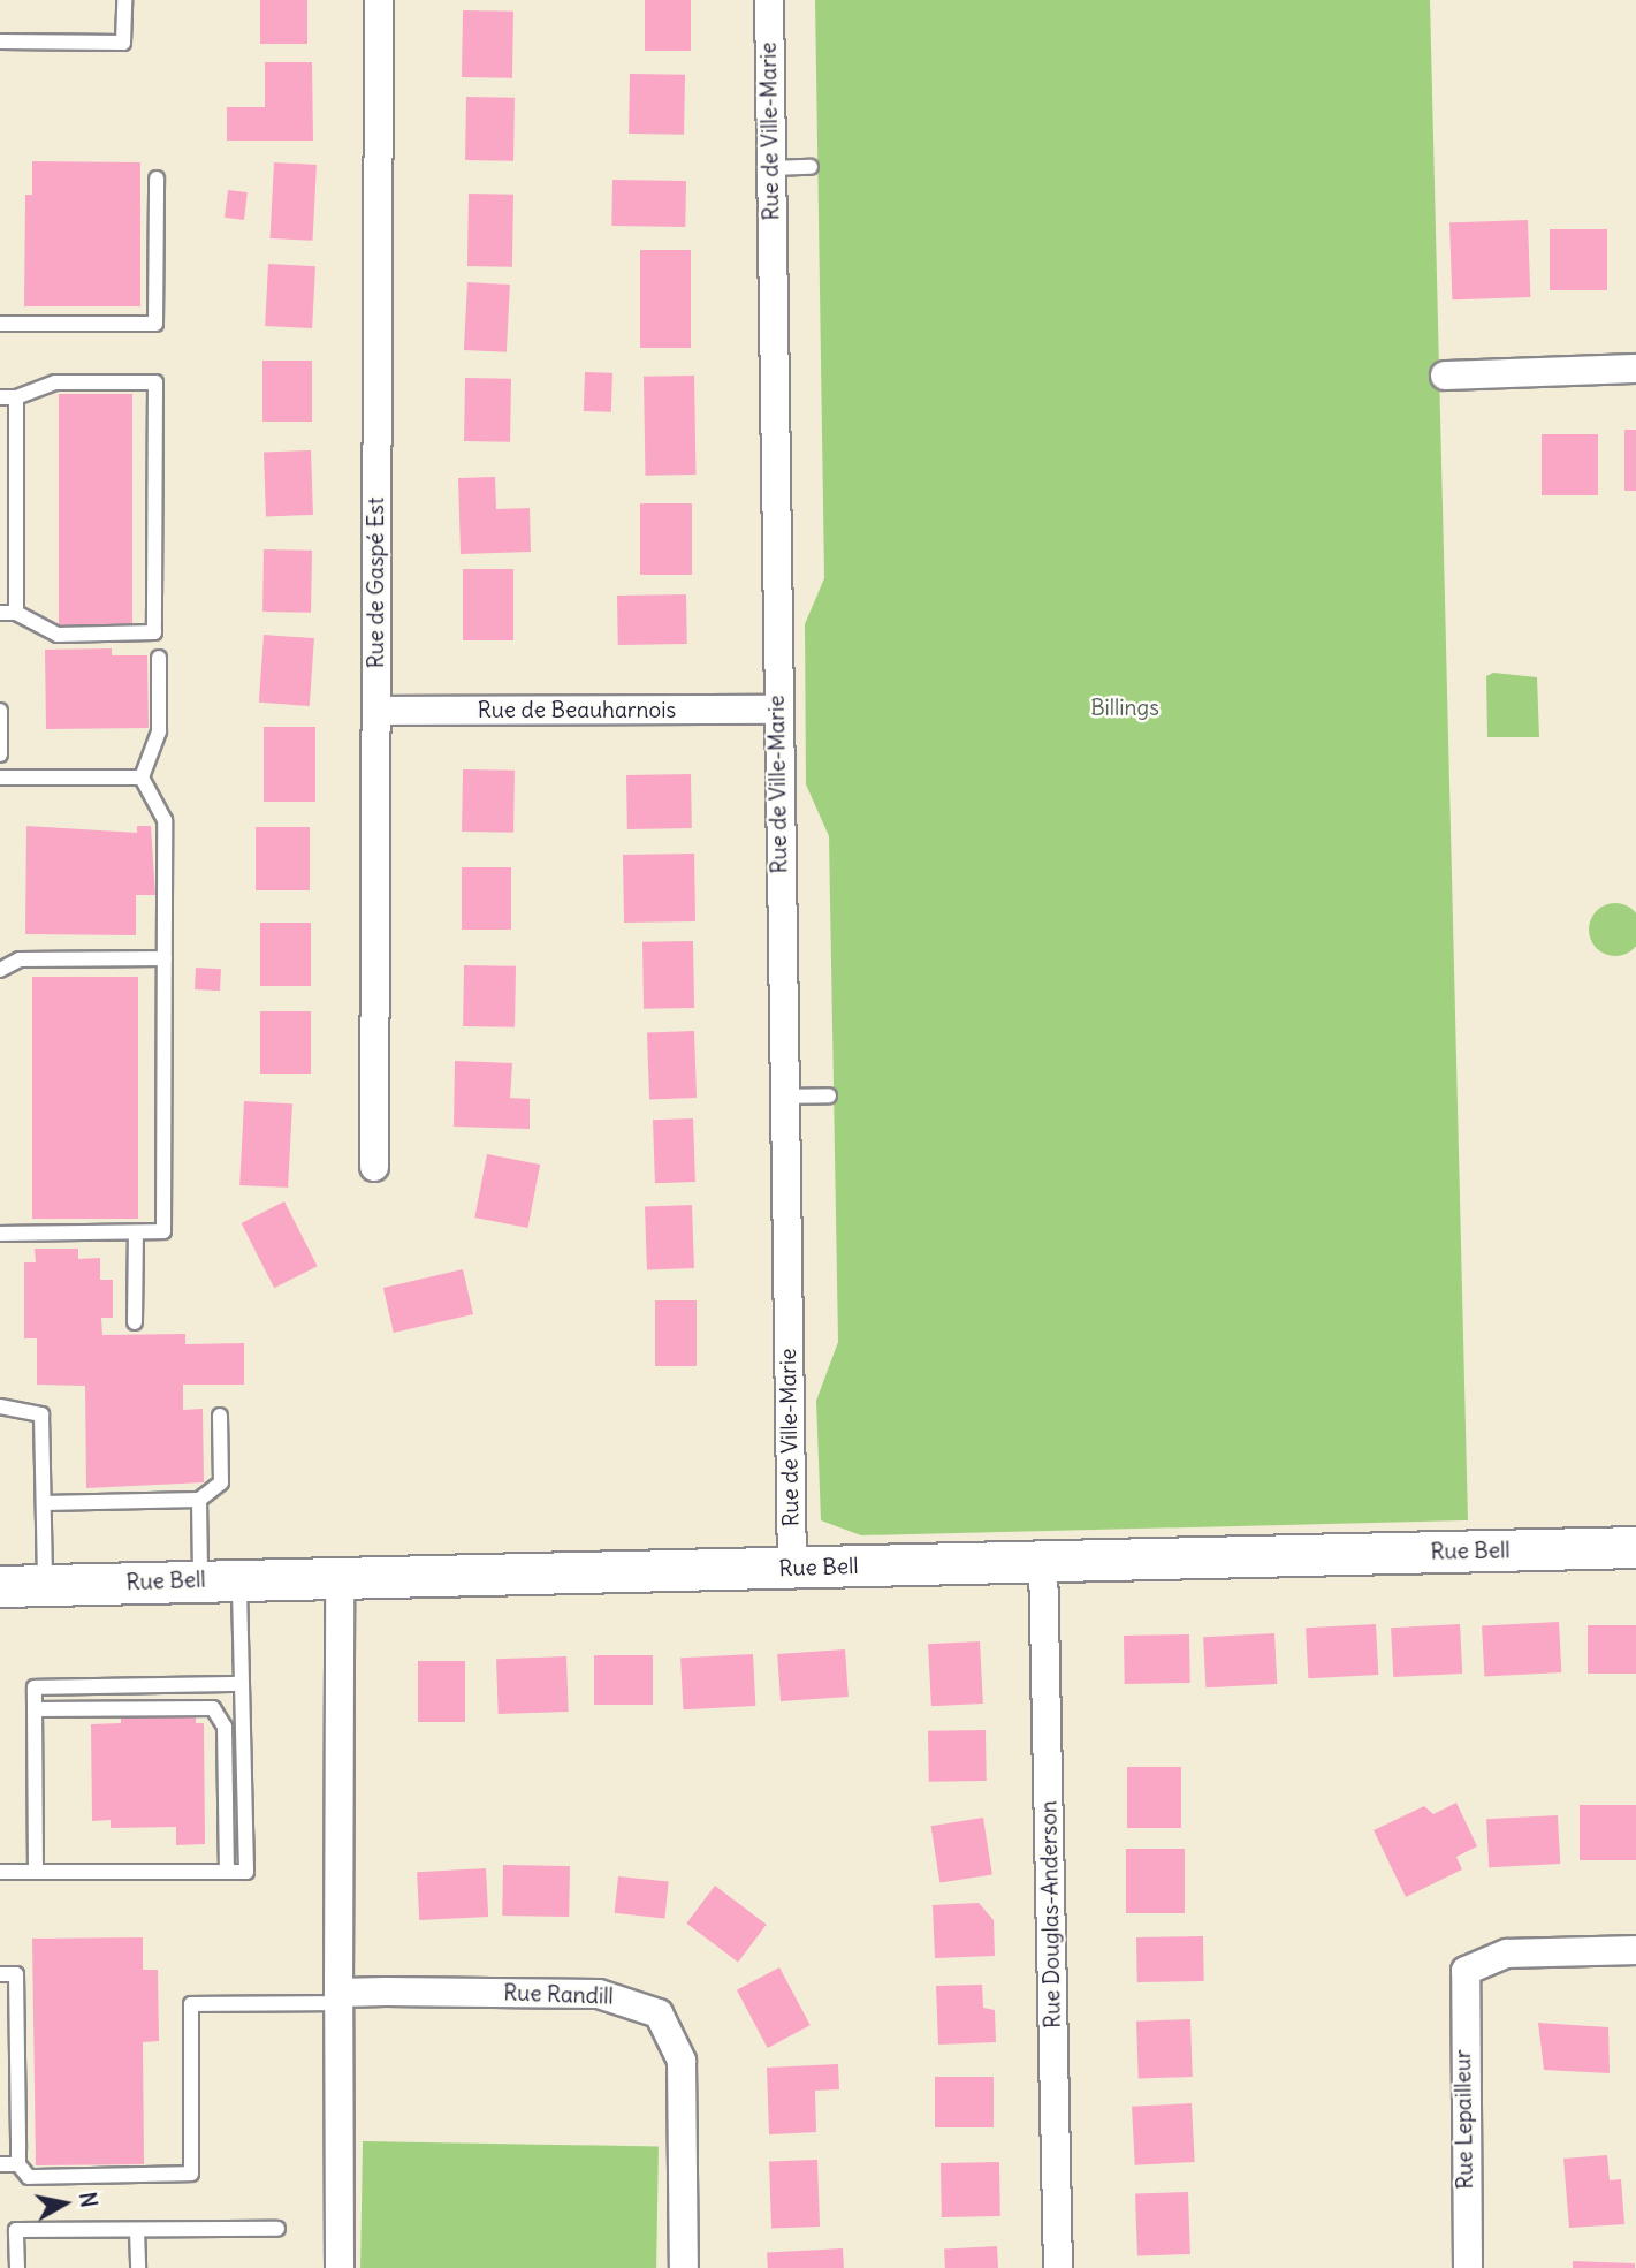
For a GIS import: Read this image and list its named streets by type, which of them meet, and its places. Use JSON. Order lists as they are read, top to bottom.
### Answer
{
  "streets": {
    "street": [
      "Rue de Ville-Marie",
      "Rue de Gaspé Est",
      "Rue de Beauharnois",
      "Rue Bell",
      "Rue Douglas-Anderson",
      "Rue Randill",
      "Rue Lepailleur"
    ]
  },
  "crossings": [
    ["Rue de Ville-Marie", "Rue de Beauharnois"],
    ["Rue de Ville-Marie", "Rue Bell"],
    ["Rue de Gaspé Est", "Rue de Beauharnois"],
    ["Rue Bell", "Rue Douglas-Anderson"]
  ],
  "parks": ["Billings"],
  "north": "right"
}
